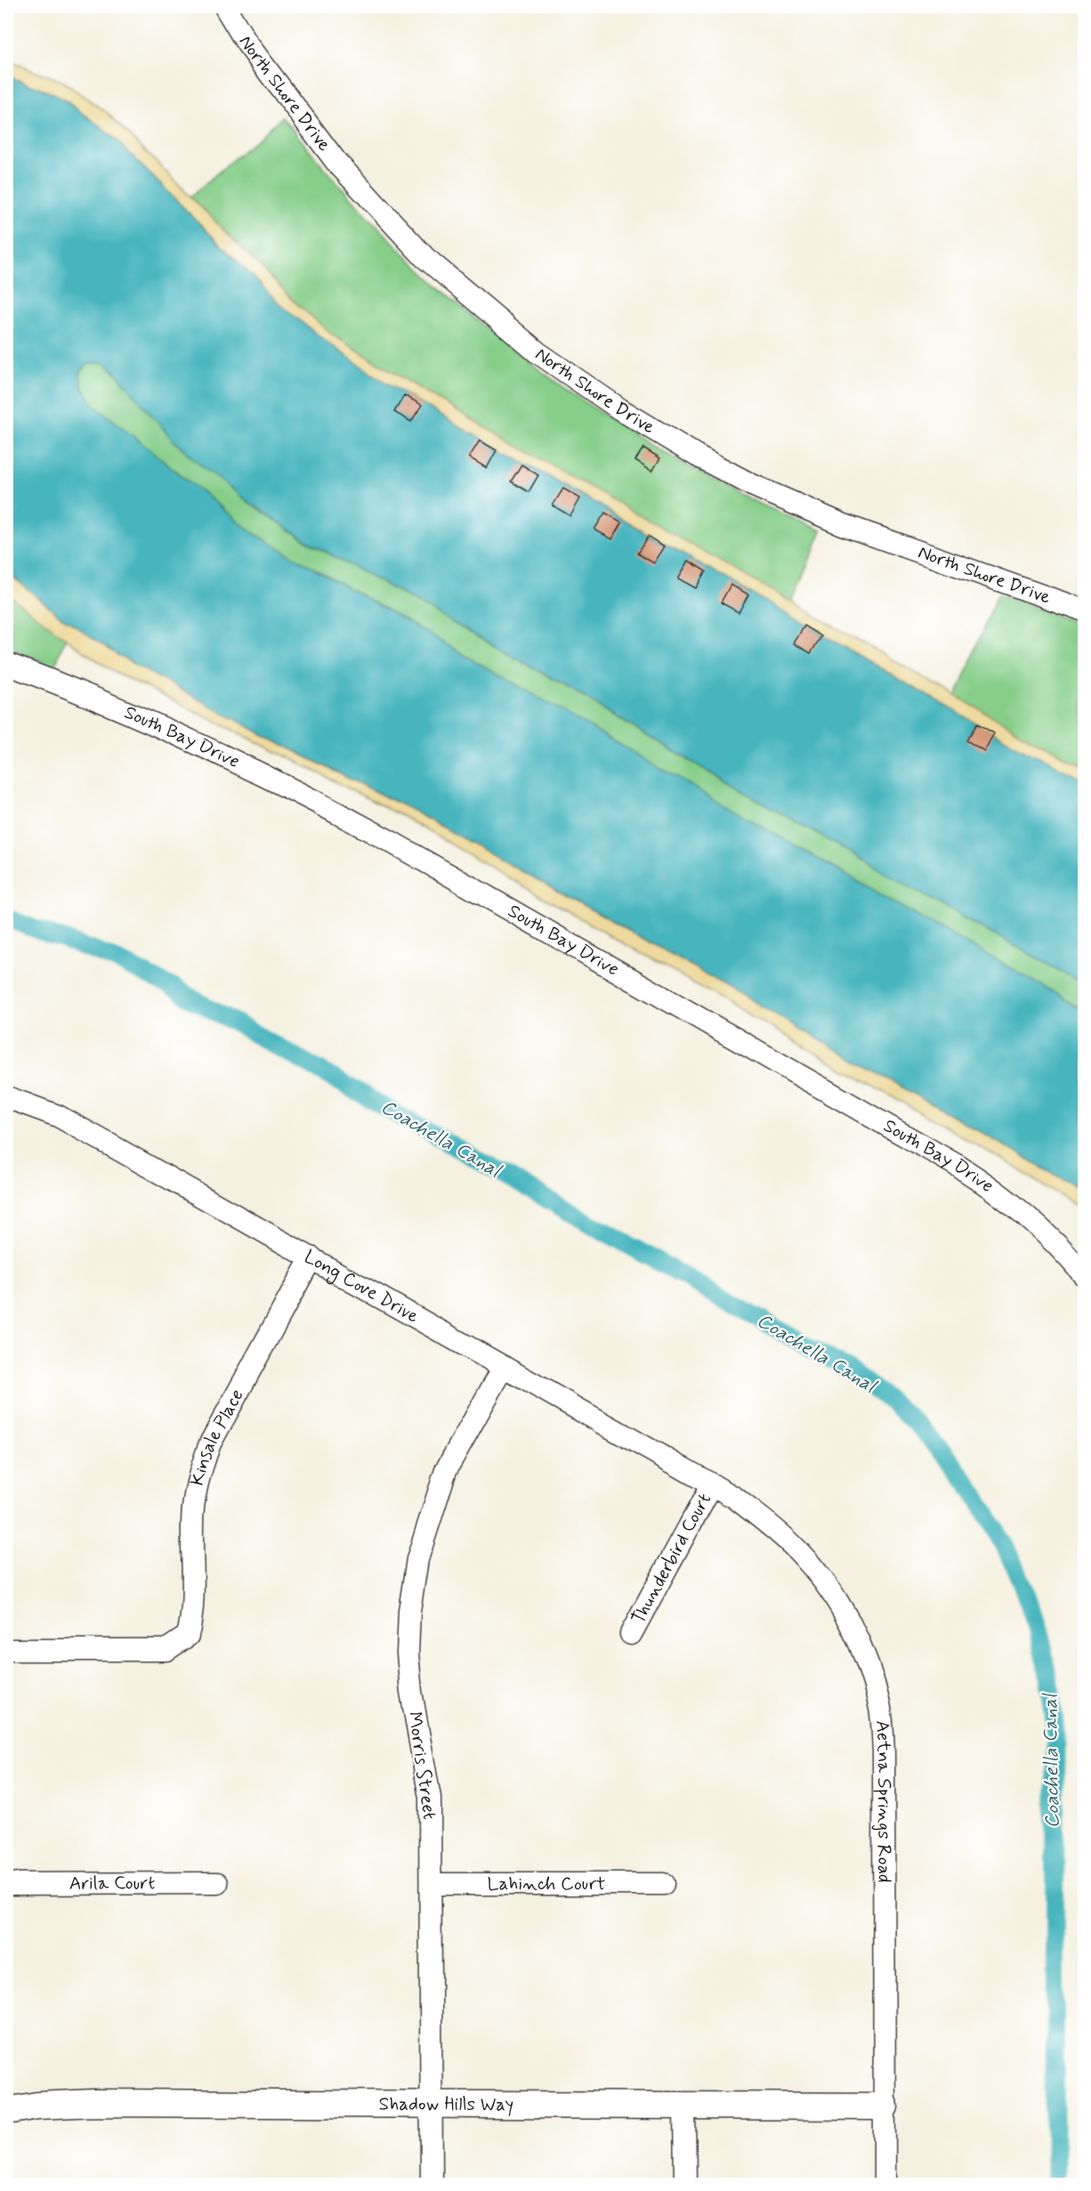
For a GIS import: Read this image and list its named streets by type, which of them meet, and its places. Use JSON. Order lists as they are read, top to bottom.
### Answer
{
  "streets": {
    "street": [
      "North Shore Drive",
      "South Bay Drive",
      "Long Cove Drive",
      "Kinsale Place",
      "Thunderbird Court",
      "Morris Street",
      "Aetna Springs Road",
      "Arila Court",
      "Lahinch Court",
      "Shadow Hills Way"
    ]
  },
  "crossings": [
    ["Long Cove Drive", "Kinsale Place"],
    ["Long Cove Drive", "Thunderbird Court"],
    ["Long Cove Drive", "Morris Street"],
    ["Long Cove Drive", "Aetna Springs Road"],
    ["Thunderbird Court", "Aetna Springs Road"],
    ["Morris Street", "Lahinch Court"],
    ["Morris Street", "Shadow Hills Way"],
    ["Aetna Springs Road", "Shadow Hills Way"]
  ],
  "water": ["Coachella Canal"]
}
